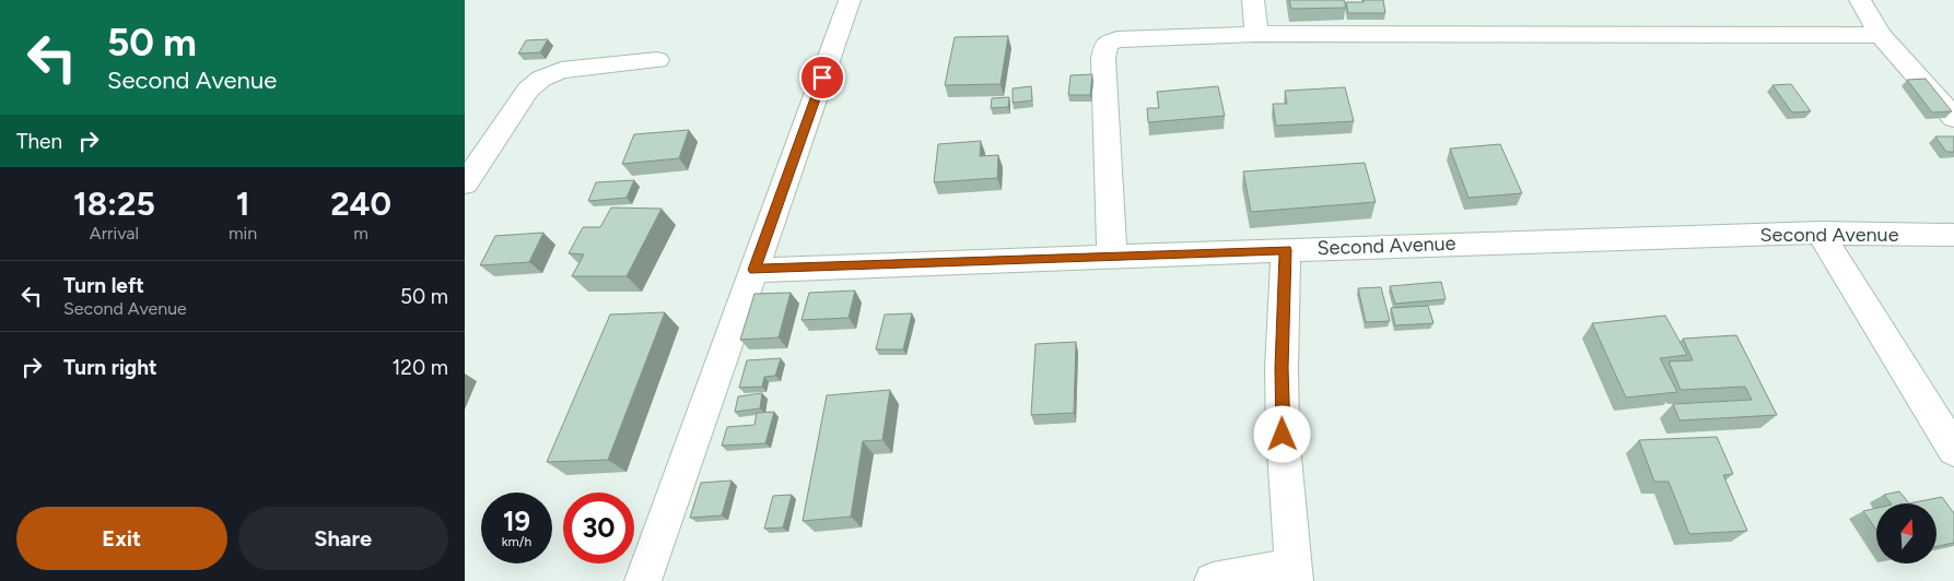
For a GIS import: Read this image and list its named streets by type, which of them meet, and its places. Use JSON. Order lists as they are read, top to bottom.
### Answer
{
  "streets": {
    "street": ["Second Avenue"]
  },
  "north": "top",
  "page": {
    "turn": ["50 m", "Second Avenue"],
    "then": "Then",
    "eta": [
      "18:25",
      "Arrival",
      "1",
      "min",
      "240",
      "m"
    ],
    "list": [
      {
        "name": "Turn left",
        "note": "Second Avenue",
        "value": "50 m"
      },
      {
        "name": "Turn right",
        "value": "120 m"
      }
    ],
    "speed": "19 km/h",
    "limit": "30",
    "buttons": ["Exit", "Share"]
  }
}
